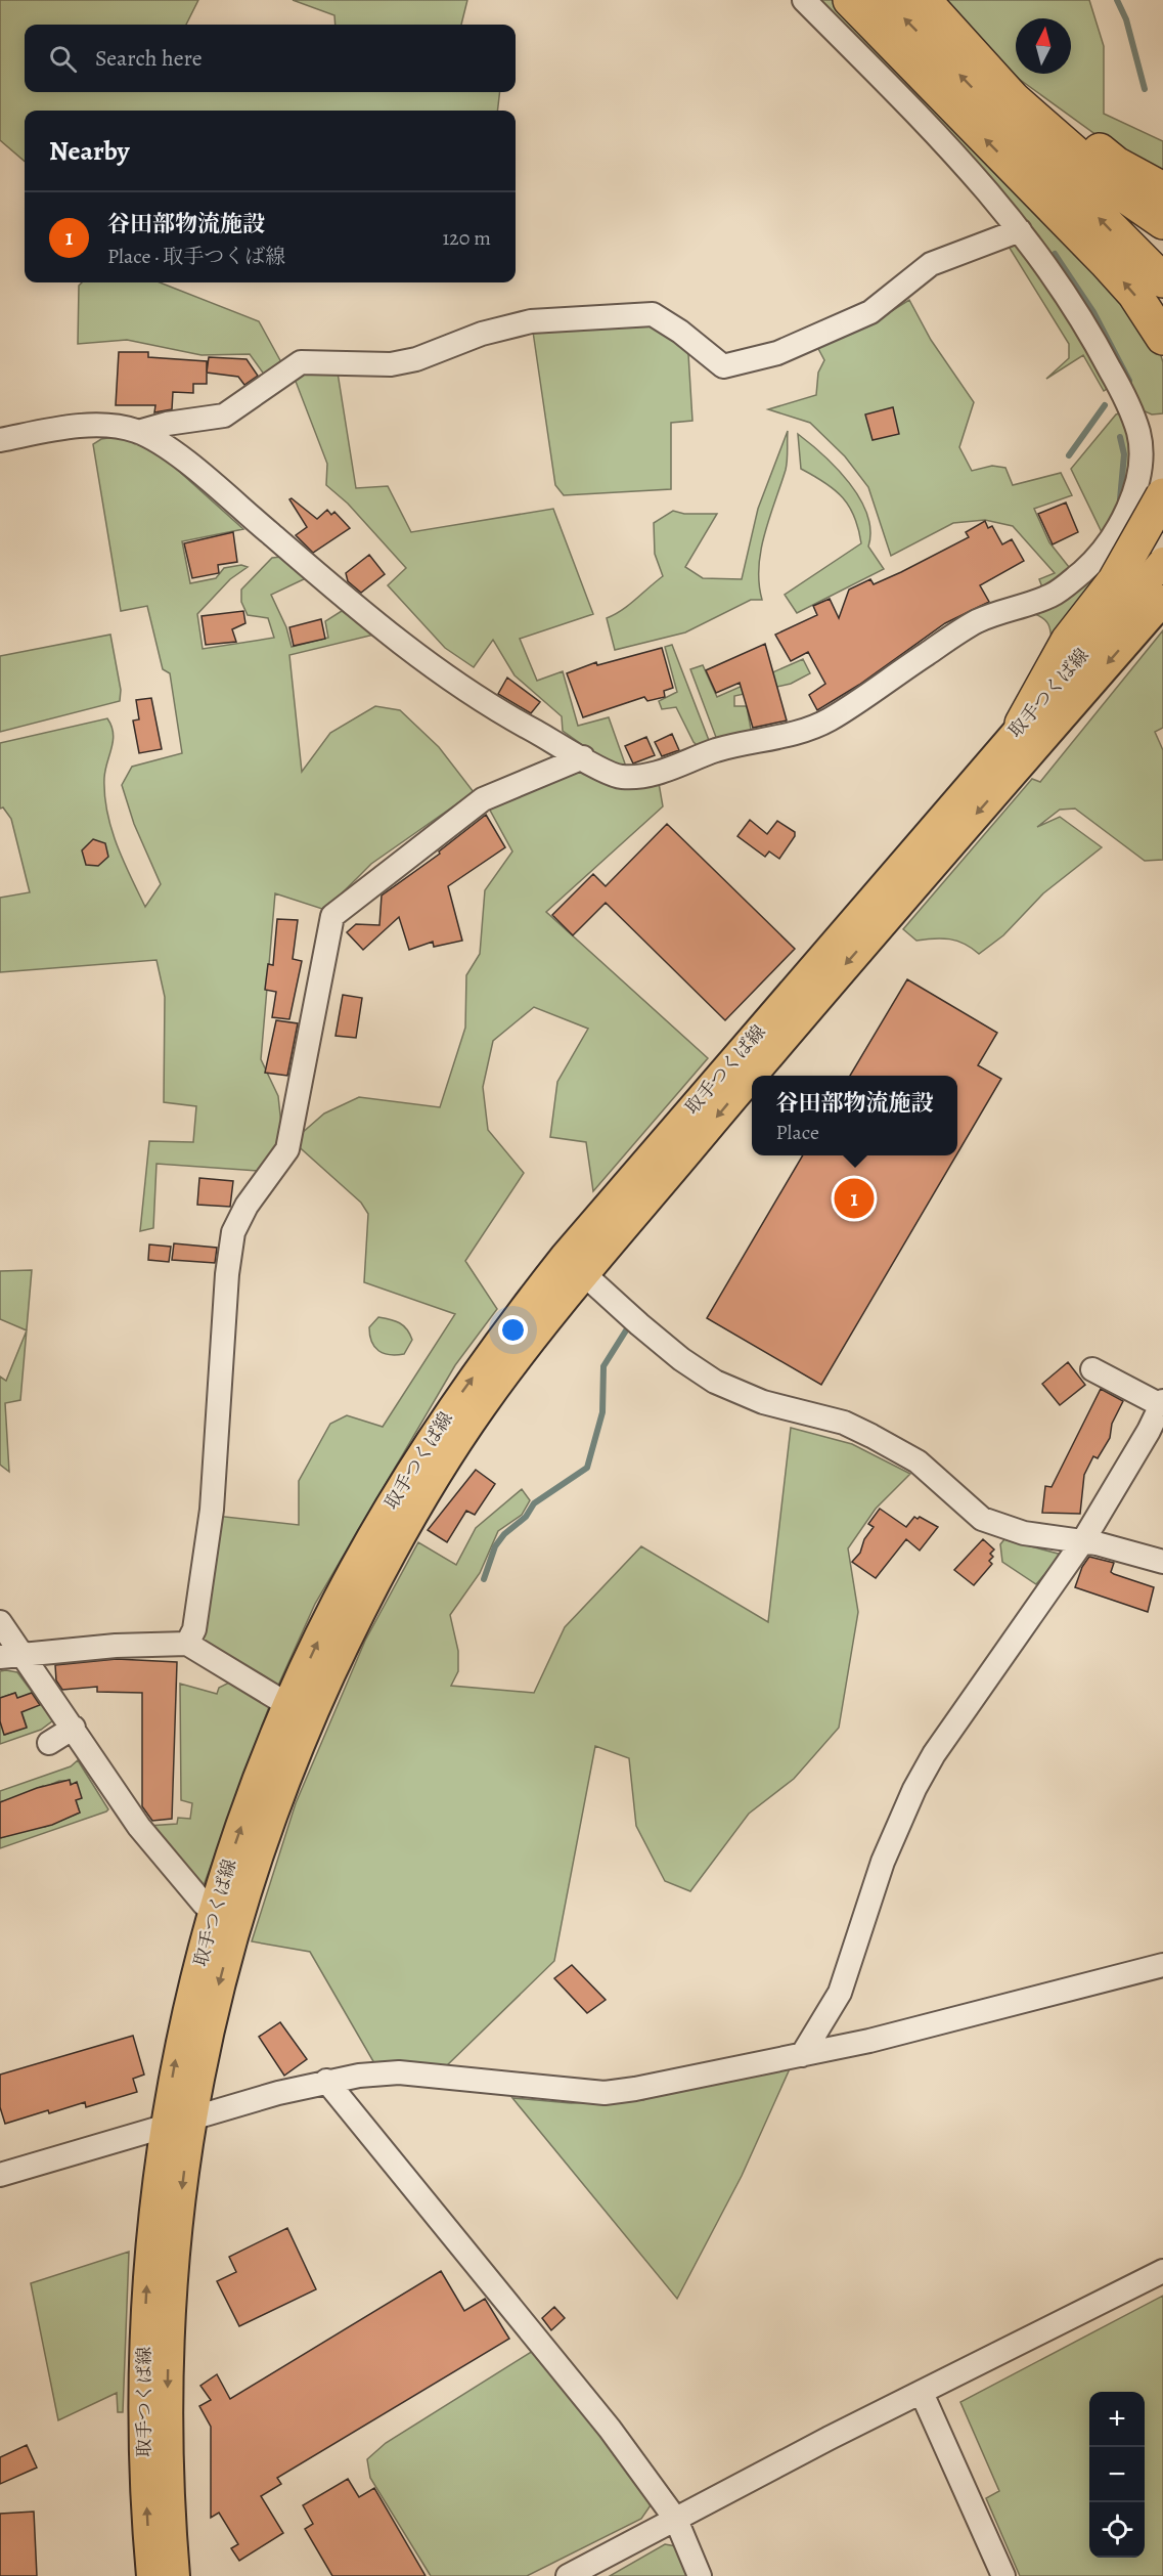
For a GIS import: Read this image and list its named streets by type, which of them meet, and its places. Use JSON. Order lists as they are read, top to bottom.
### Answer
{
  "streets": {
    "main road": ["取手つくば線"]
  },
  "north": "top",
  "page": {
    "search": "Search here",
    "heading": "Nearby",
    "list": [
      {
        "mark": "1",
        "name": "谷田部物流施設",
        "note": "Place · 取手つくば線",
        "value": "120 m"
      }
    ],
    "popup": ["谷田部物流施設", "Place"],
    "pins": "1",
    "map_buttons": ["+", "−"]
  }
}
